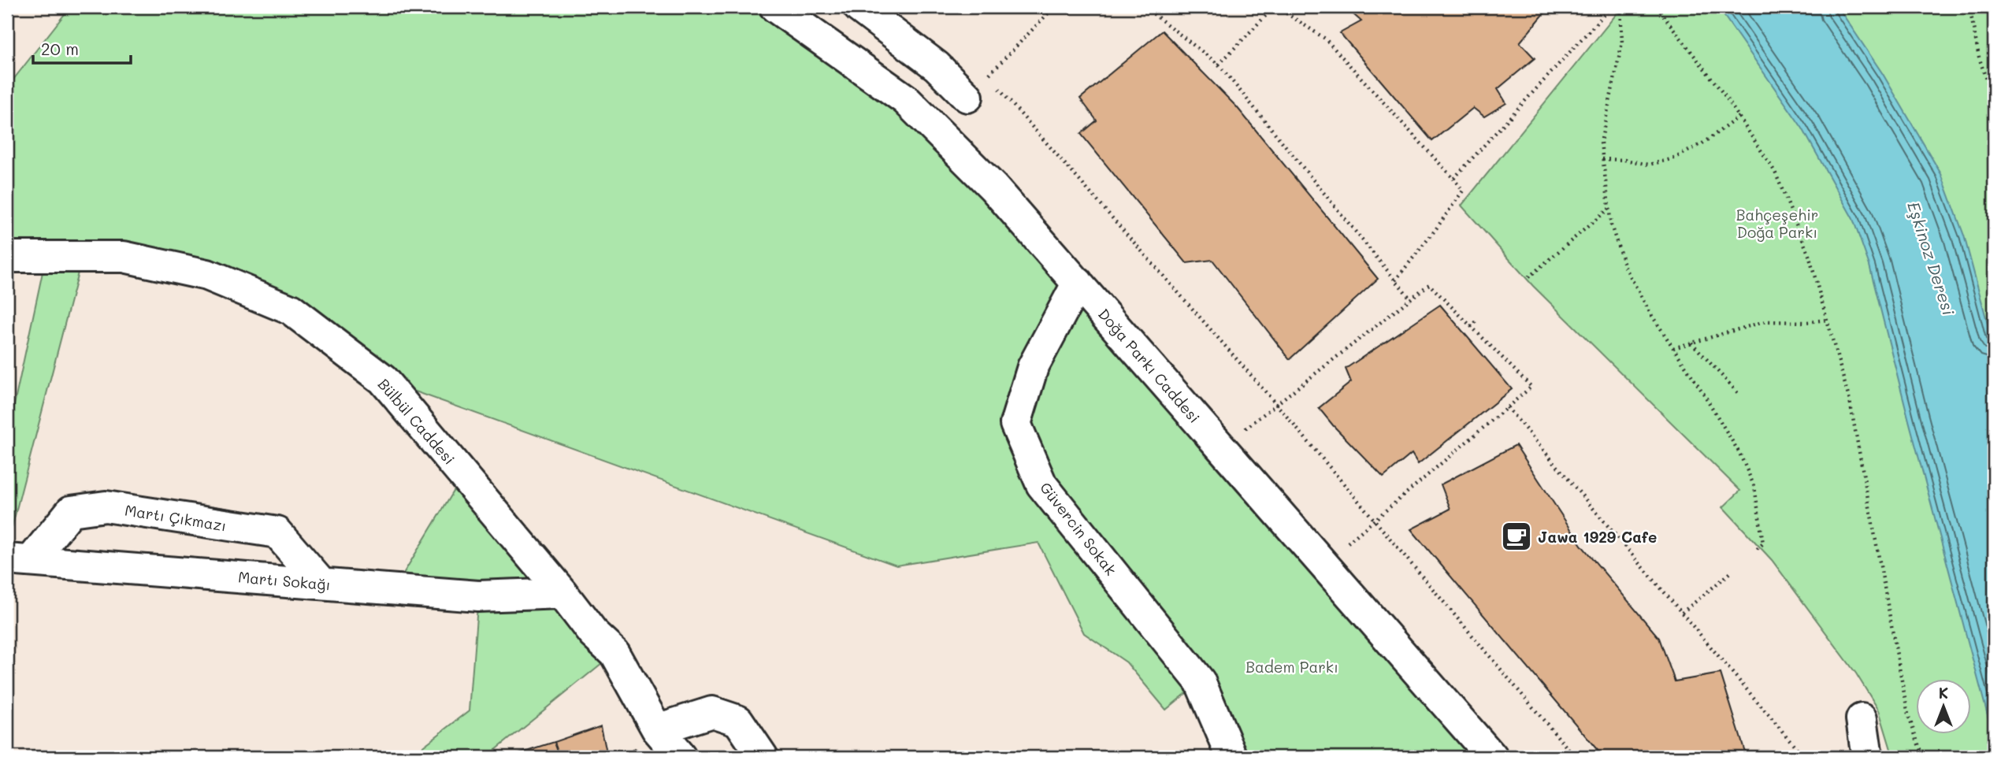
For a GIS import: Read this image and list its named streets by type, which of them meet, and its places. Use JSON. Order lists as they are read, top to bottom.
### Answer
{
  "streets": {
    "street": [
      "Doğa Parkı Caddesi",
      "Bülbül Caddesi",
      "Martı Çıkmazı",
      "Güvercin Sokak",
      "Martı Sokağı"
    ]
  },
  "crossings": [
    ["Doğa Parkı Caddesi", "Güvercin Sokak"],
    ["Bülbül Caddesi", "Martı Sokağı"],
    ["Martı Çıkmazı", "Martı Sokağı"]
  ],
  "water": ["Eşkinoz Deresi"],
  "parks": ["Bahçeşehir Doğa Parkı", "Badem Parkı"],
  "places": {
    "cafe": ["Jawa 1929 Cafe"]
  },
  "scale_bar": "20 m",
  "north": "top"
}
